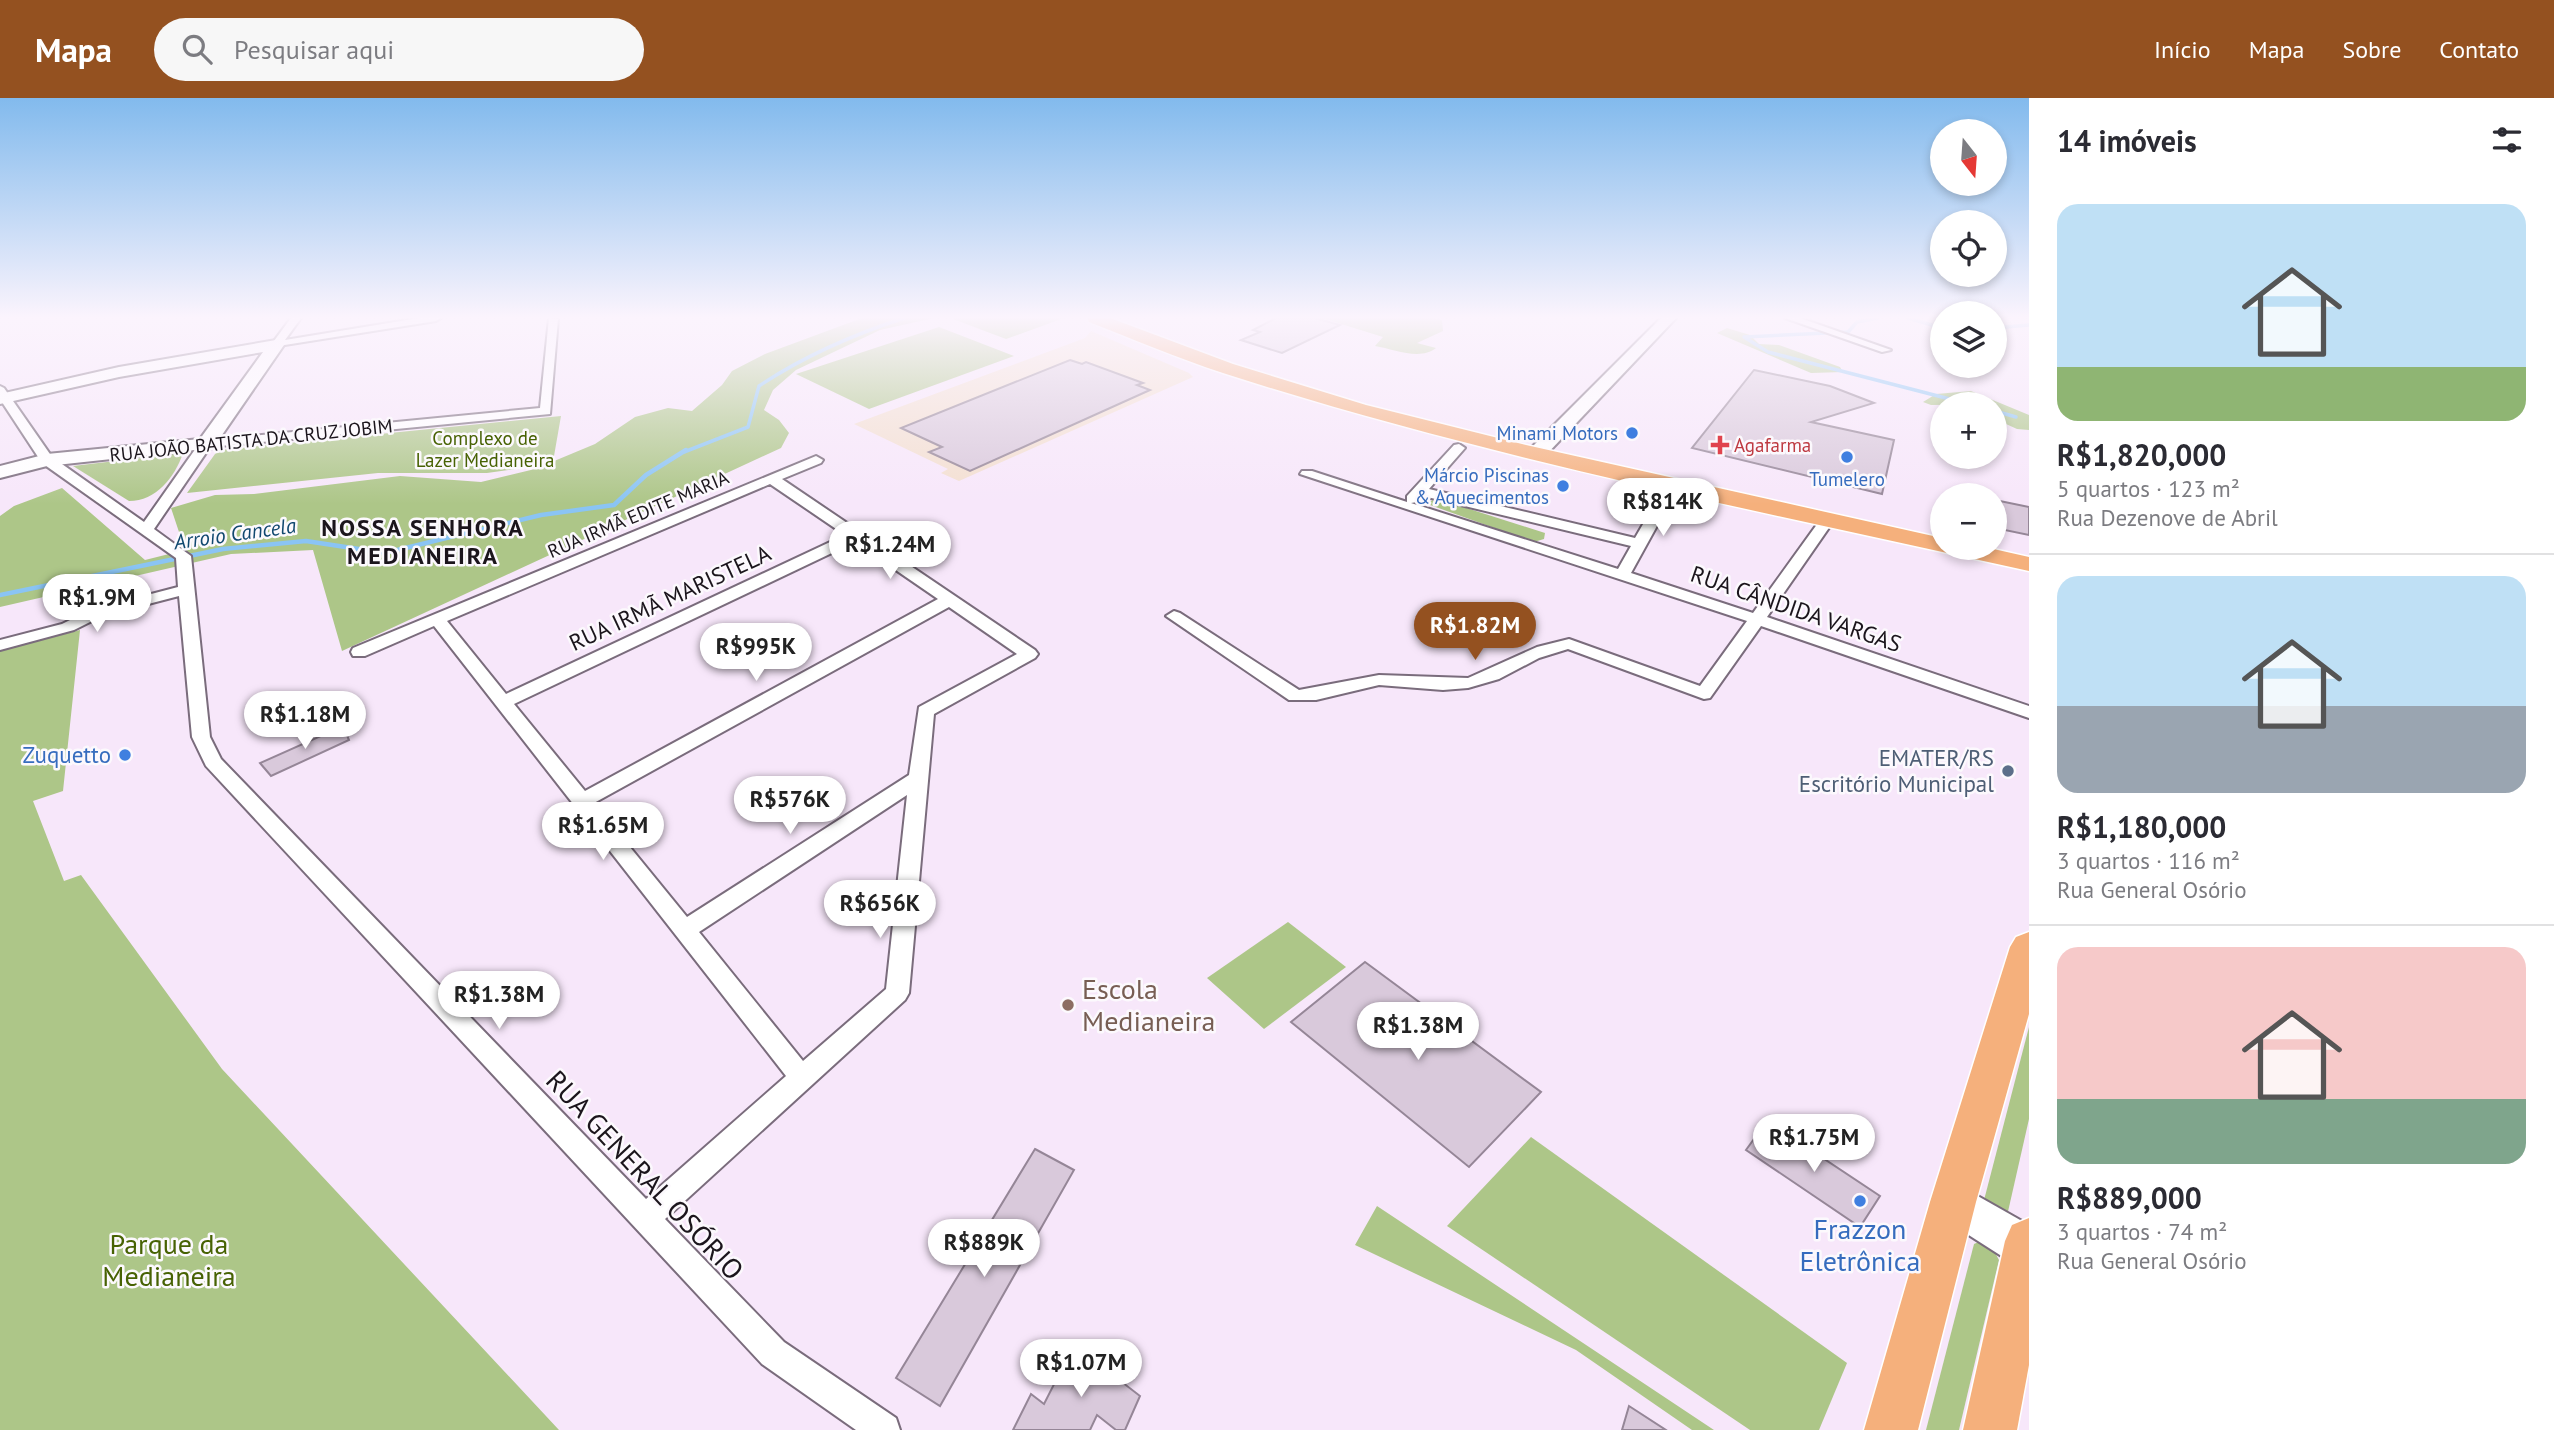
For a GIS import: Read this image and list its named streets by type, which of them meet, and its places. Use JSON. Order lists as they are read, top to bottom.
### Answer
{
  "streets": {
    "street": [
      "RUA JOÃO BATISTA DA CRUZ JOBIM",
      "RUA IRMÃ EDITE MARIA",
      "RUA IRMÃ MARISTELA",
      "RUA CÂNDIDA VARGAS",
      "RUA GENERAL OSÓRIO"
    ]
  },
  "districts": ["NOSSA SENHORA MEDIANEIRA"],
  "water": ["Arroio Cancela"],
  "parks": ["Complexo de Lazer Medianeira", "Parque da Medianeira"],
  "places": {
    "other": [
      "Minami Motors",
      "Tumelero",
      "Márcio Piscinas & Aquecimentos",
      "Zuquetto",
      "EMATER/RS Escritório Municipal",
      "Escola Medianeira",
      "Frazzon Eletrônica"
    ],
    "health": ["Agafarma"]
  },
  "north": "bottom",
  "page": {
    "header": "Mapa",
    "search": "Pesquisar aqui",
    "nav": [
      "Início",
      "Mapa",
      "Sobre",
      "Contato"
    ],
    "heading": "14 imóveis",
    "map_buttons": ["+", "−"],
    "list": [
      {
        "name": "R$1,820,000",
        "note": "5 quartos · 123 m² · Rua Dezenove de Abril"
      },
      {
        "name": "R$1,180,000",
        "note": "3 quartos · 116 m² · Rua General Osório"
      },
      {
        "name": "R$889,000",
        "note": "3 quartos · 74 m² · Rua General Osório"
      }
    ],
    "price": [
      "R$814K",
      "R$1.24M",
      "R$1.9M",
      "R$1.82M",
      "R$995K",
      "R$1.18M",
      "R$576K",
      "R$1.65M",
      "R$656K",
      "R$1.38M",
      "R$1.38M",
      "R$1.75M",
      "R$889K",
      "R$1.07M"
    ]
  }
}
